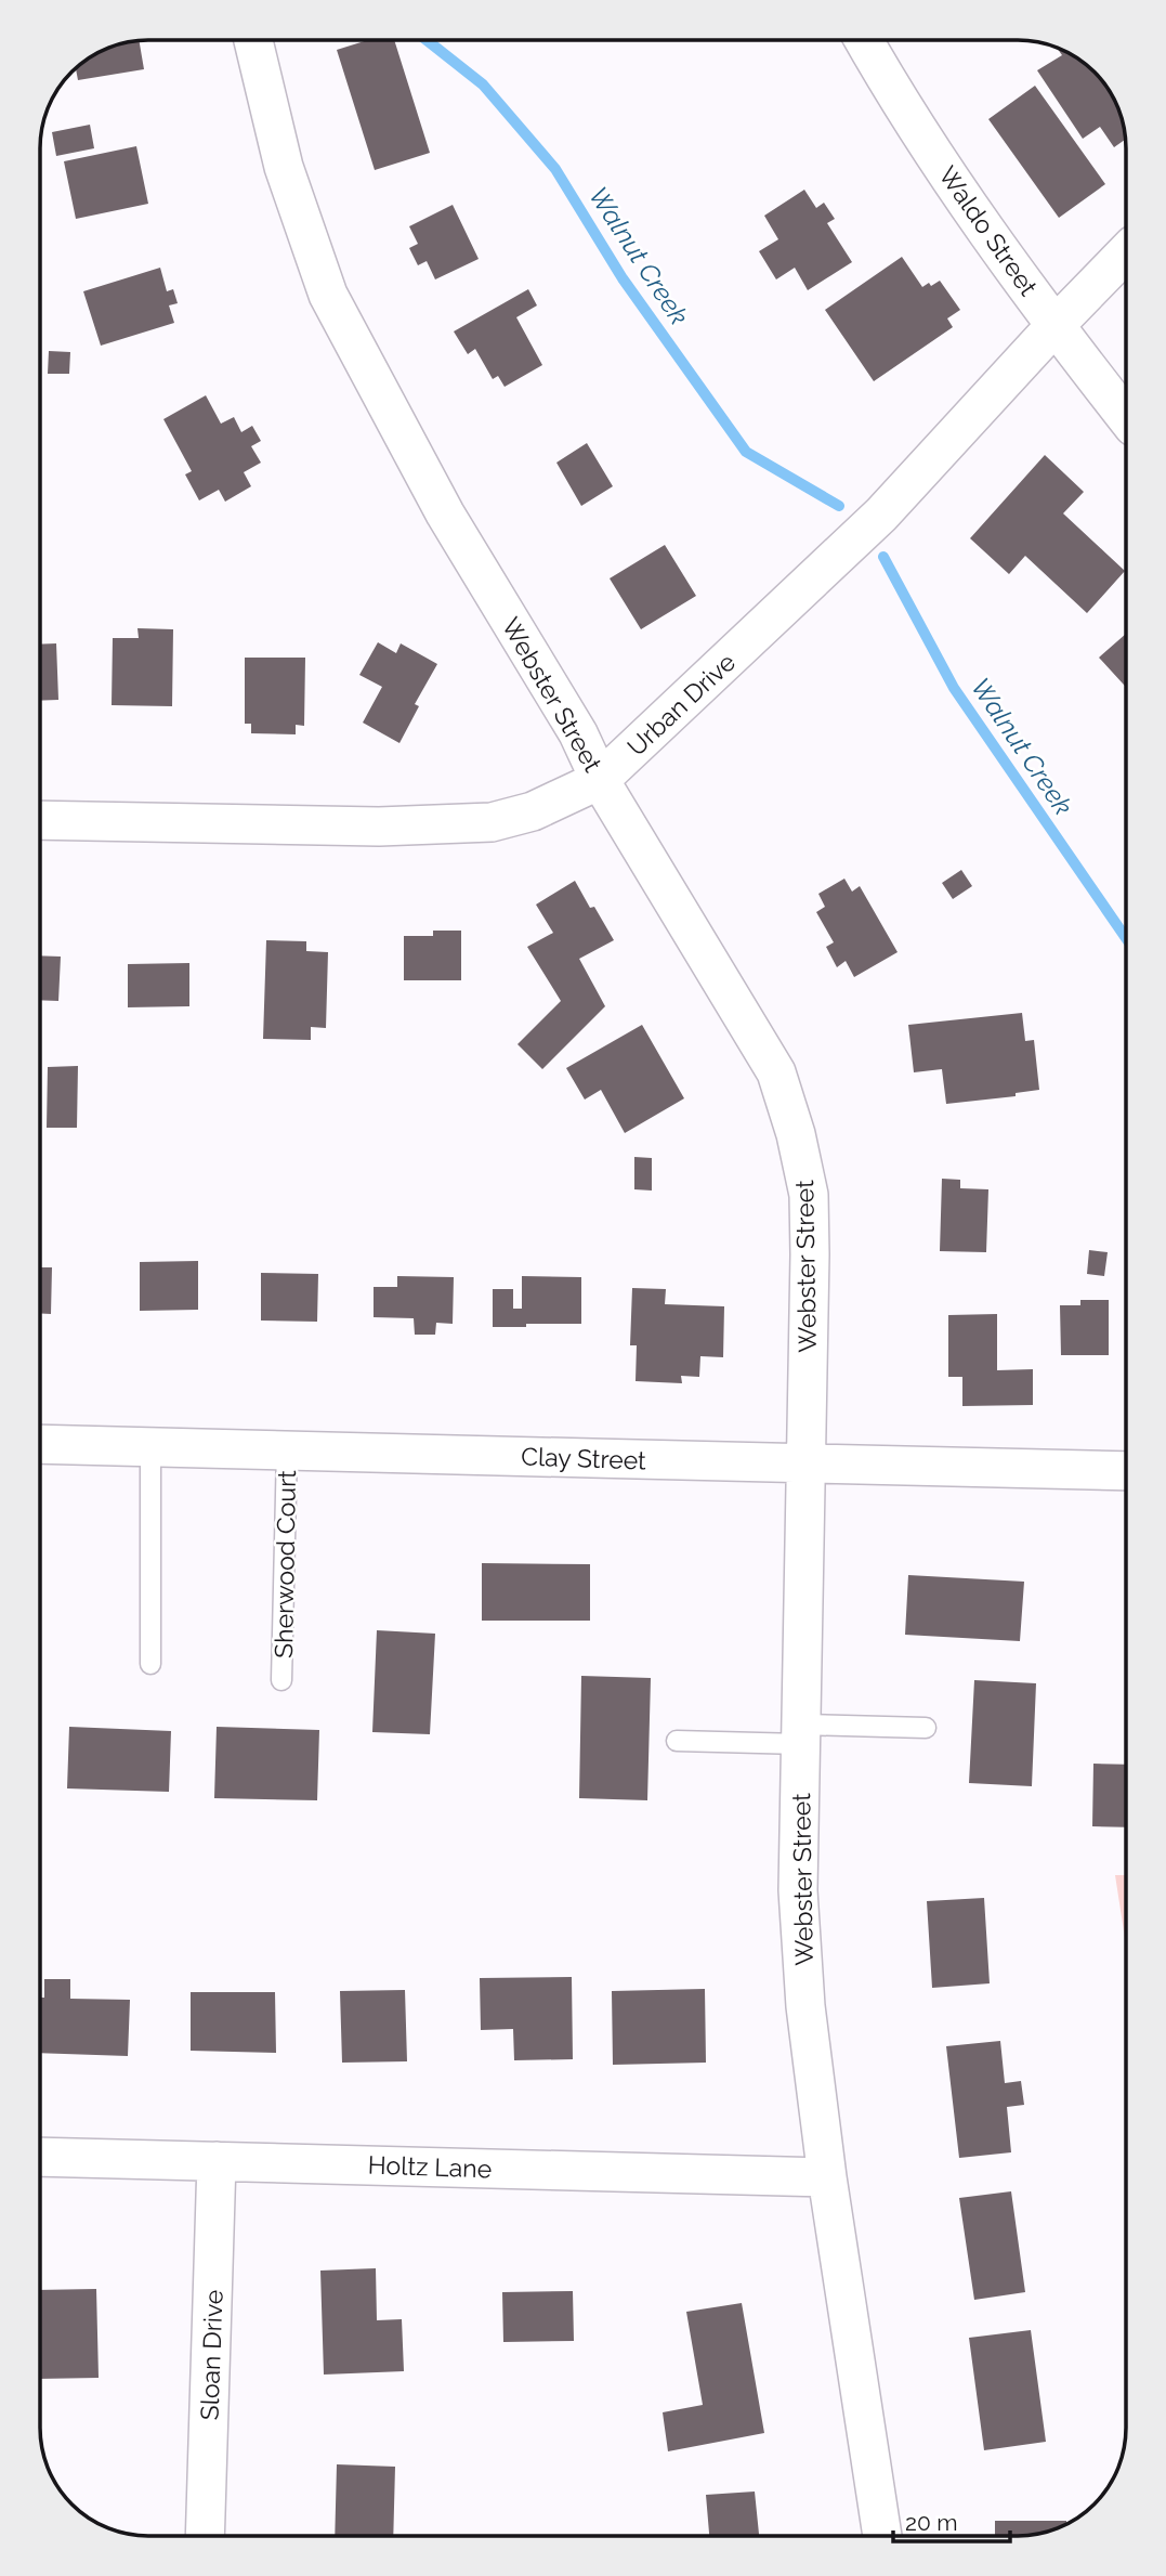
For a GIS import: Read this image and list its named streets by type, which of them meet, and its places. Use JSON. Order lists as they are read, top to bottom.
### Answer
{
  "streets": {
    "street": [
      "Waldo Street",
      "Webster Street",
      "Urban Drive",
      "Clay Street",
      "Holtz Lane",
      "Sloan Drive"
    ],
    "lane": ["Sherwood Court"]
  },
  "crossings": [
    ["Waldo Street", "Urban Drive"],
    ["Webster Street", "Urban Drive"],
    ["Webster Street", "Clay Street"],
    ["Webster Street", "Holtz Lane"],
    ["Clay Street", "Sherwood Court"],
    ["Holtz Lane", "Sloan Drive"]
  ],
  "water": ["Walnut Creek"],
  "scale_bar": "20 m"
}
